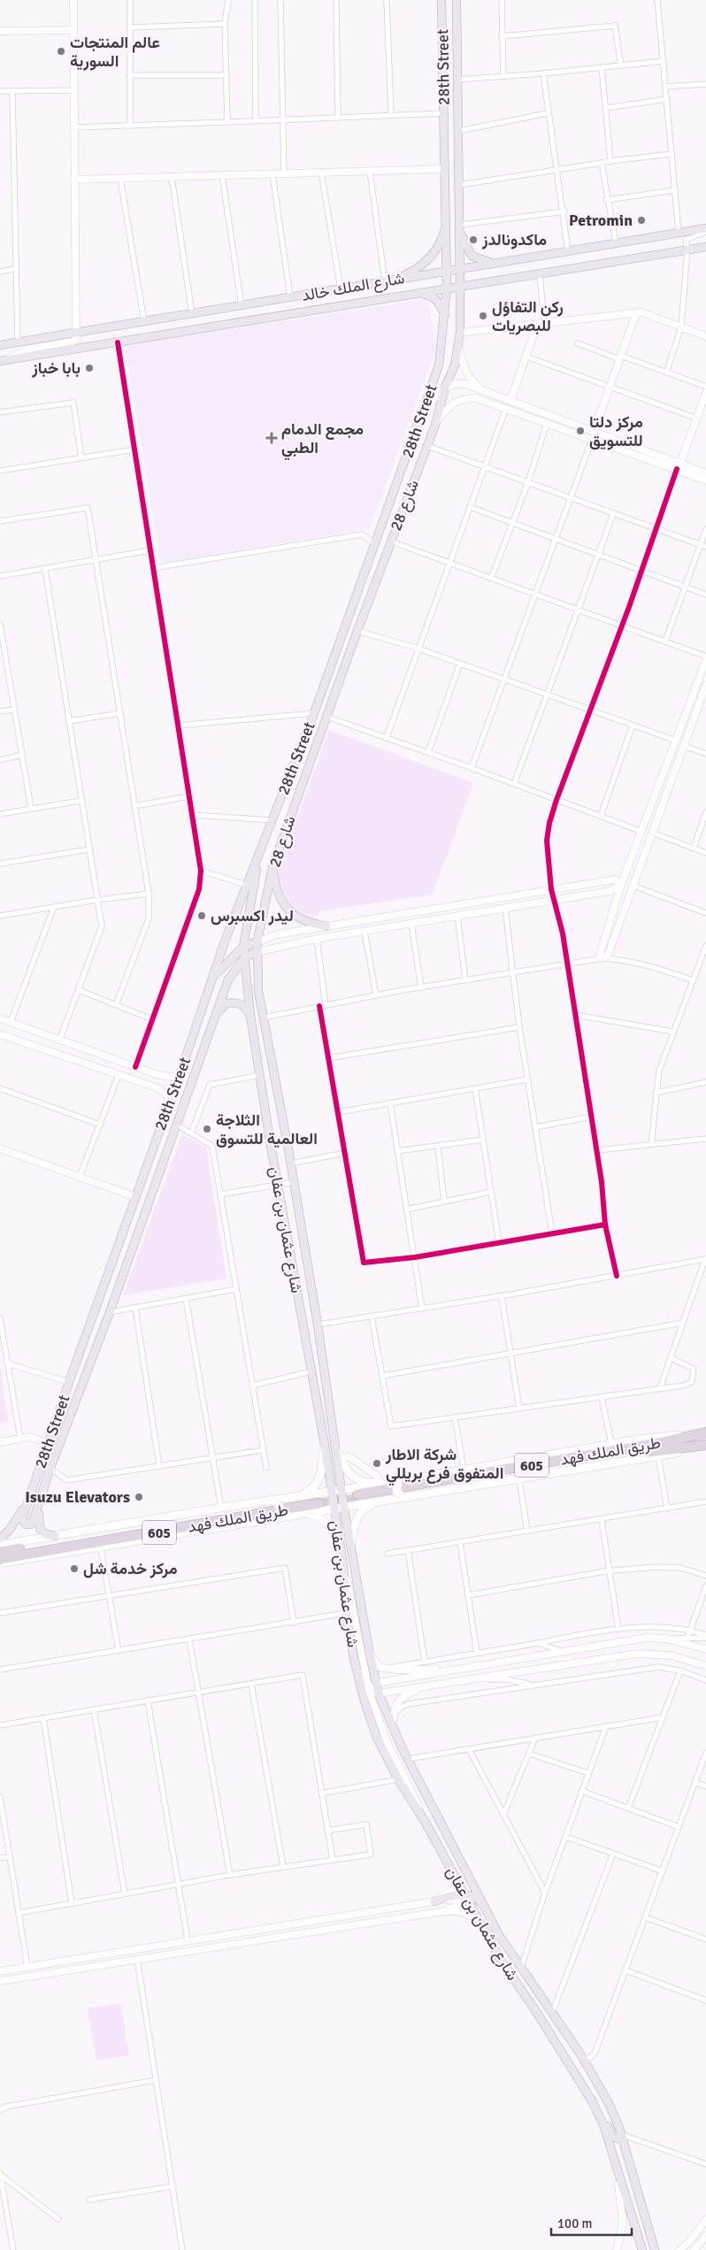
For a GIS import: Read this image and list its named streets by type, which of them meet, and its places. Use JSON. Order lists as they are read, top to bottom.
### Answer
{
  "streets": {
    "highway": ["طريق الملك فهد", "605"],
    "main road": [
      "28th Street",
      "شارع الملك خالد",
      "شارع 28",
      "شارع عثمان بن عفان"
    ]
  },
  "crossings": [
    ["28th Street", "شارع الملك خالد"],
    ["28th Street", "شارع عثمان بن عفان"],
    ["شارع الملك خالد", "شارع 28"],
    ["شارع 28", "شارع عثمان بن عفان"]
  ],
  "places": {
    "other": [
      "عالم المنتجات السورية",
      "Petromin",
      "ماكدونالدز",
      "ركن التفاؤل للبصريات",
      "بابا خباز",
      "مركز دلتا للتسويق",
      "ليدر اكسبرس",
      "الثلاجة العالمية للتسوق",
      "شركة الاطار المتفوق فرع بريللي",
      "Isuzu Elevators",
      "مركز خدمة شل"
    ],
    "health": ["مجمع الدمام الطبي"]
  },
  "scale_bar": "100 m"
}
